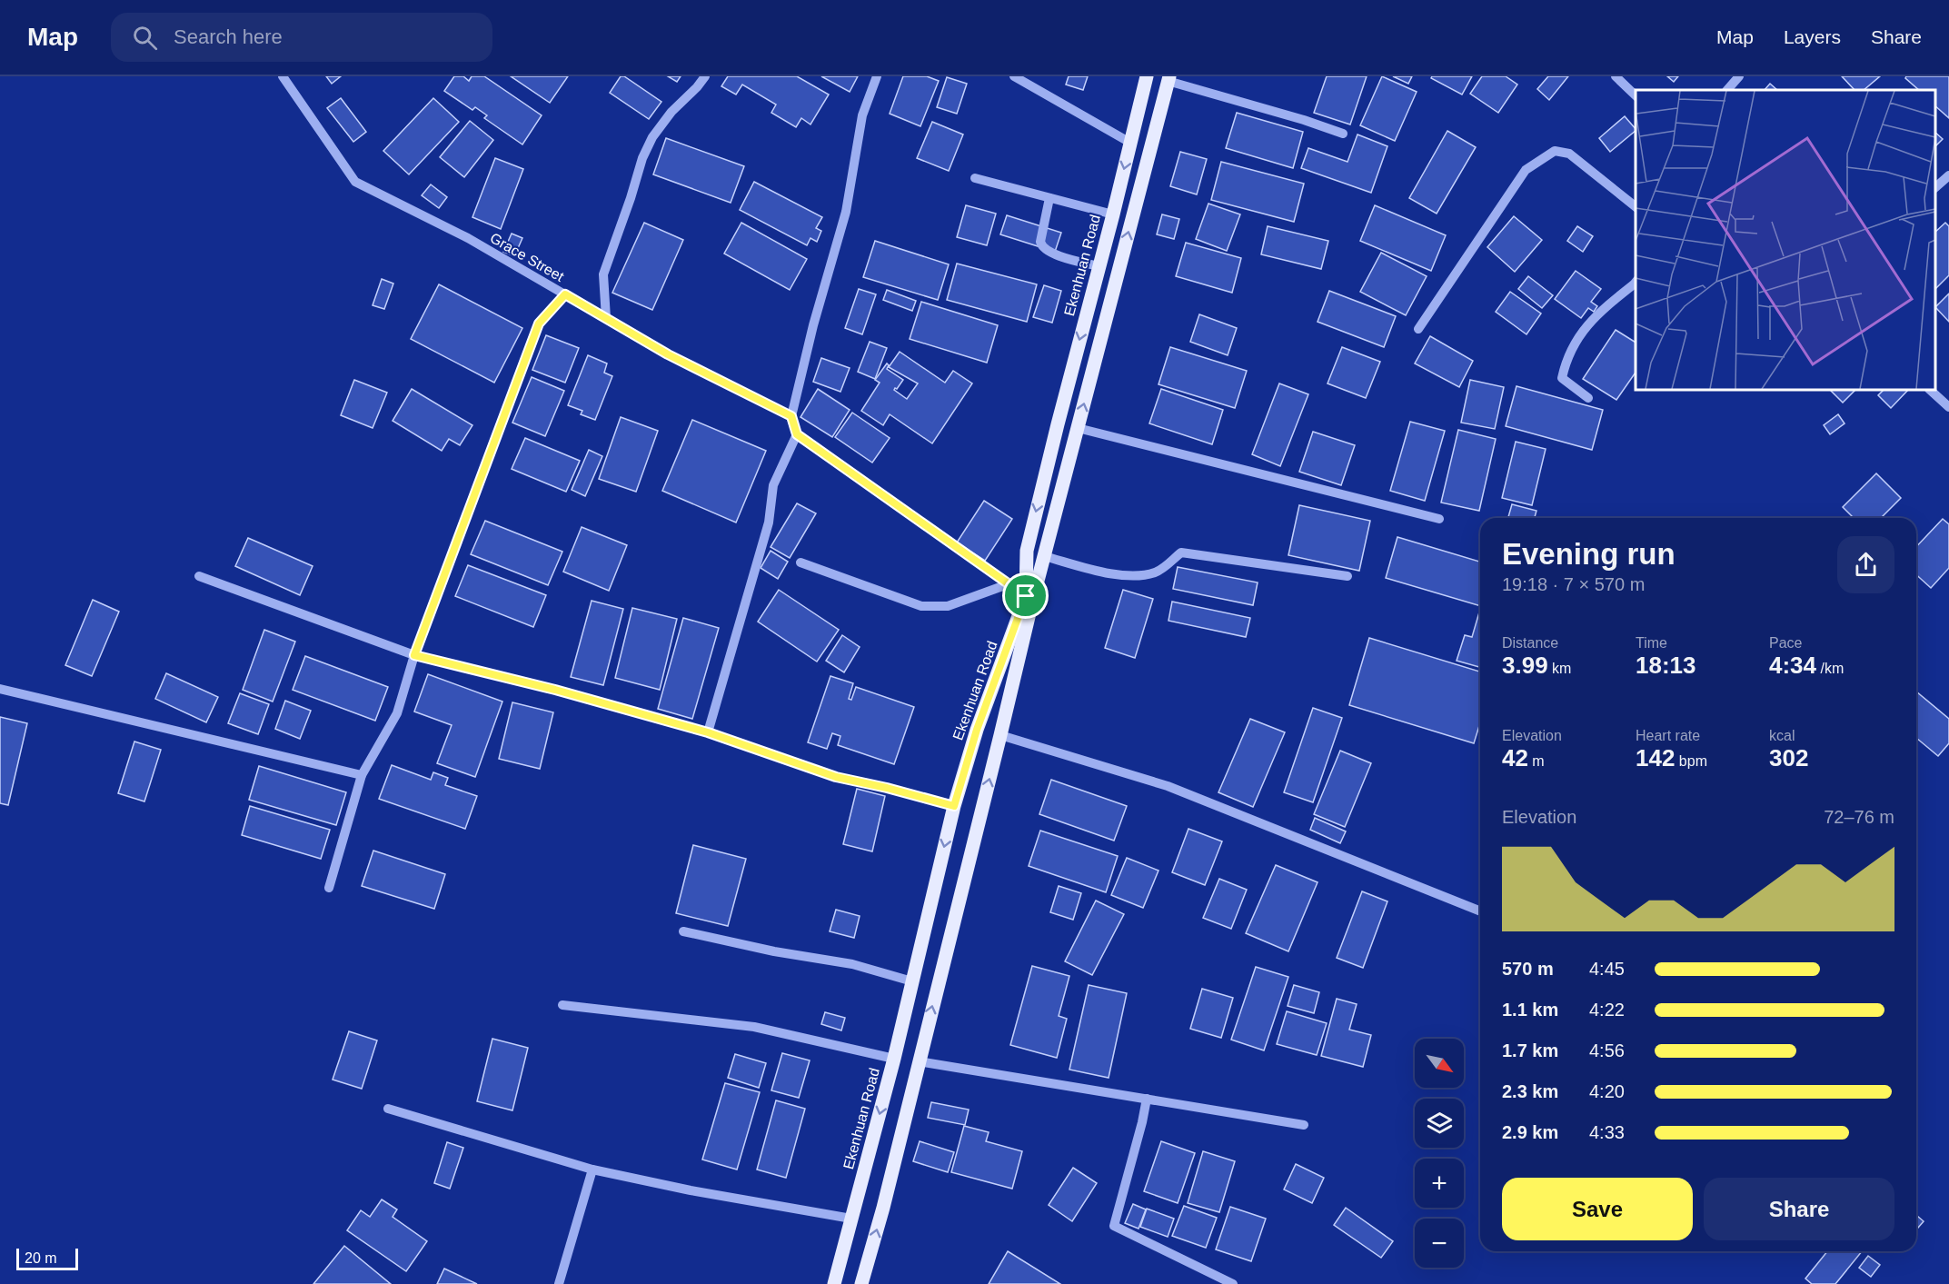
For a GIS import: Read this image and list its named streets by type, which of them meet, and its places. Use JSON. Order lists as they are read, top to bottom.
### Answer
{
  "streets": {
    "main road": ["Ekenhuan Road"],
    "street": ["Grace Street"]
  },
  "scale_bar": "20 m",
  "north": "bottom right",
  "page": {
    "header": "Map",
    "search": "Search here",
    "nav": ["Map", "Layers", "Share"],
    "heading": ["Evening run", "19:18 · 7 × 570 m"],
    "stats": [
      ["Distance", "3.99 km"],
      ["Time", "18:13"],
      ["Pace", "4:34 /km"],
      ["Elevation", "42 m"],
      ["Heart rate", "142 bpm"],
      ["kcal", "302"]
    ],
    "chart": ["Elevation", "72–76 m"],
    "list": [
      {
        "name": "570 m",
        "note": "4:45"
      },
      {
        "name": "1.1 km",
        "note": "4:22"
      },
      {
        "name": "1.7 km",
        "note": "4:56"
      },
      {
        "name": "2.3 km",
        "note": "4:20"
      },
      {
        "name": "2.9 km",
        "note": "4:33"
      }
    ],
    "map_buttons": ["+", "−"],
    "buttons": ["Save", "Share"],
    "scale": "20 m"
  }
}
